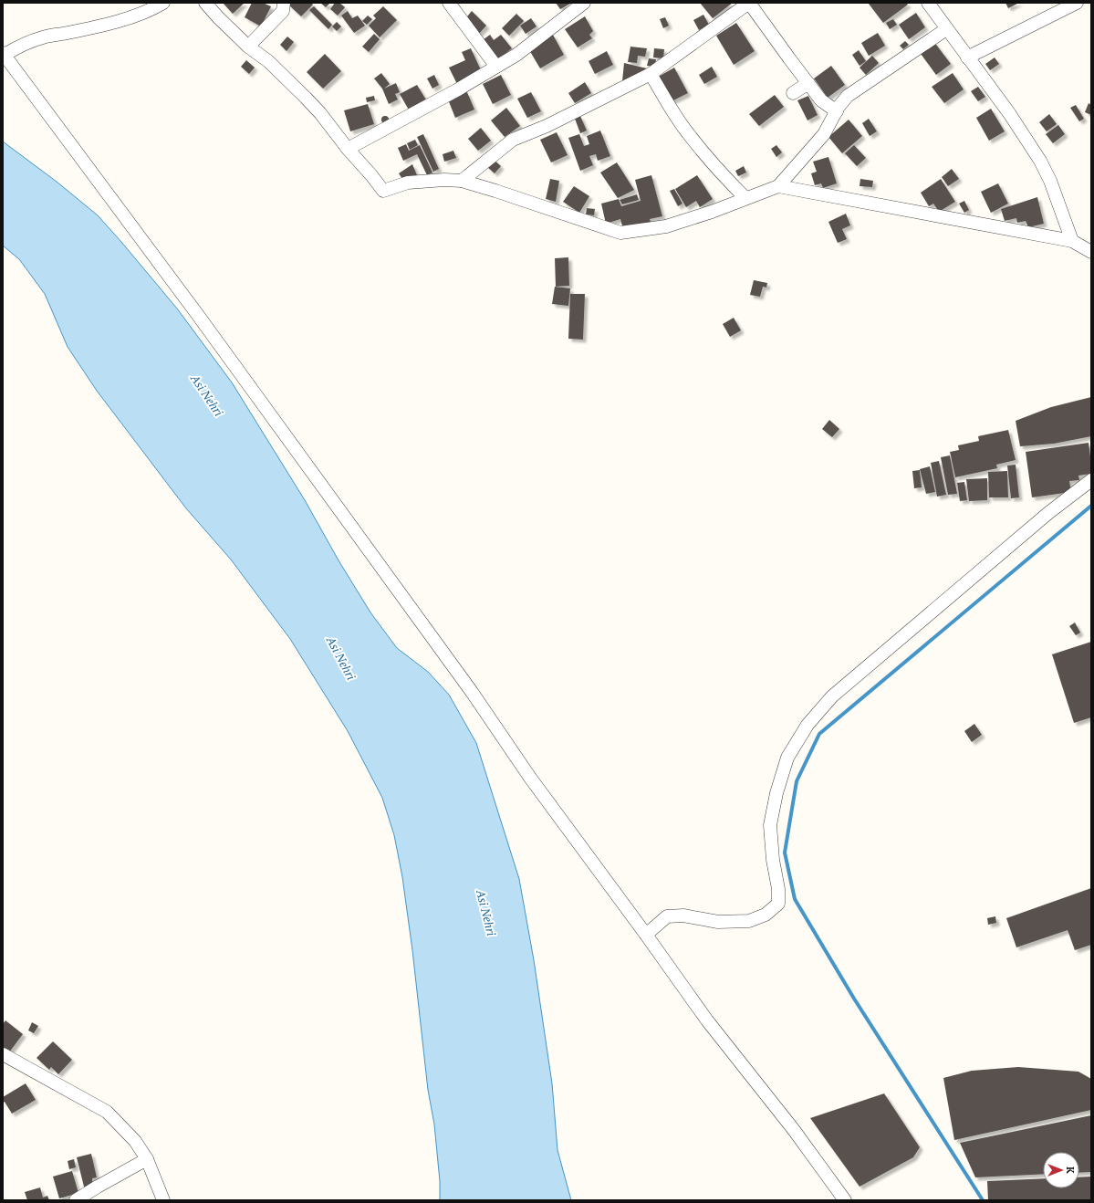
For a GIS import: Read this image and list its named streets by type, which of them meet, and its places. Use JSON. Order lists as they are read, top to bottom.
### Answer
{
  "water": ["Asi Nehri"],
  "north": "right"
}
